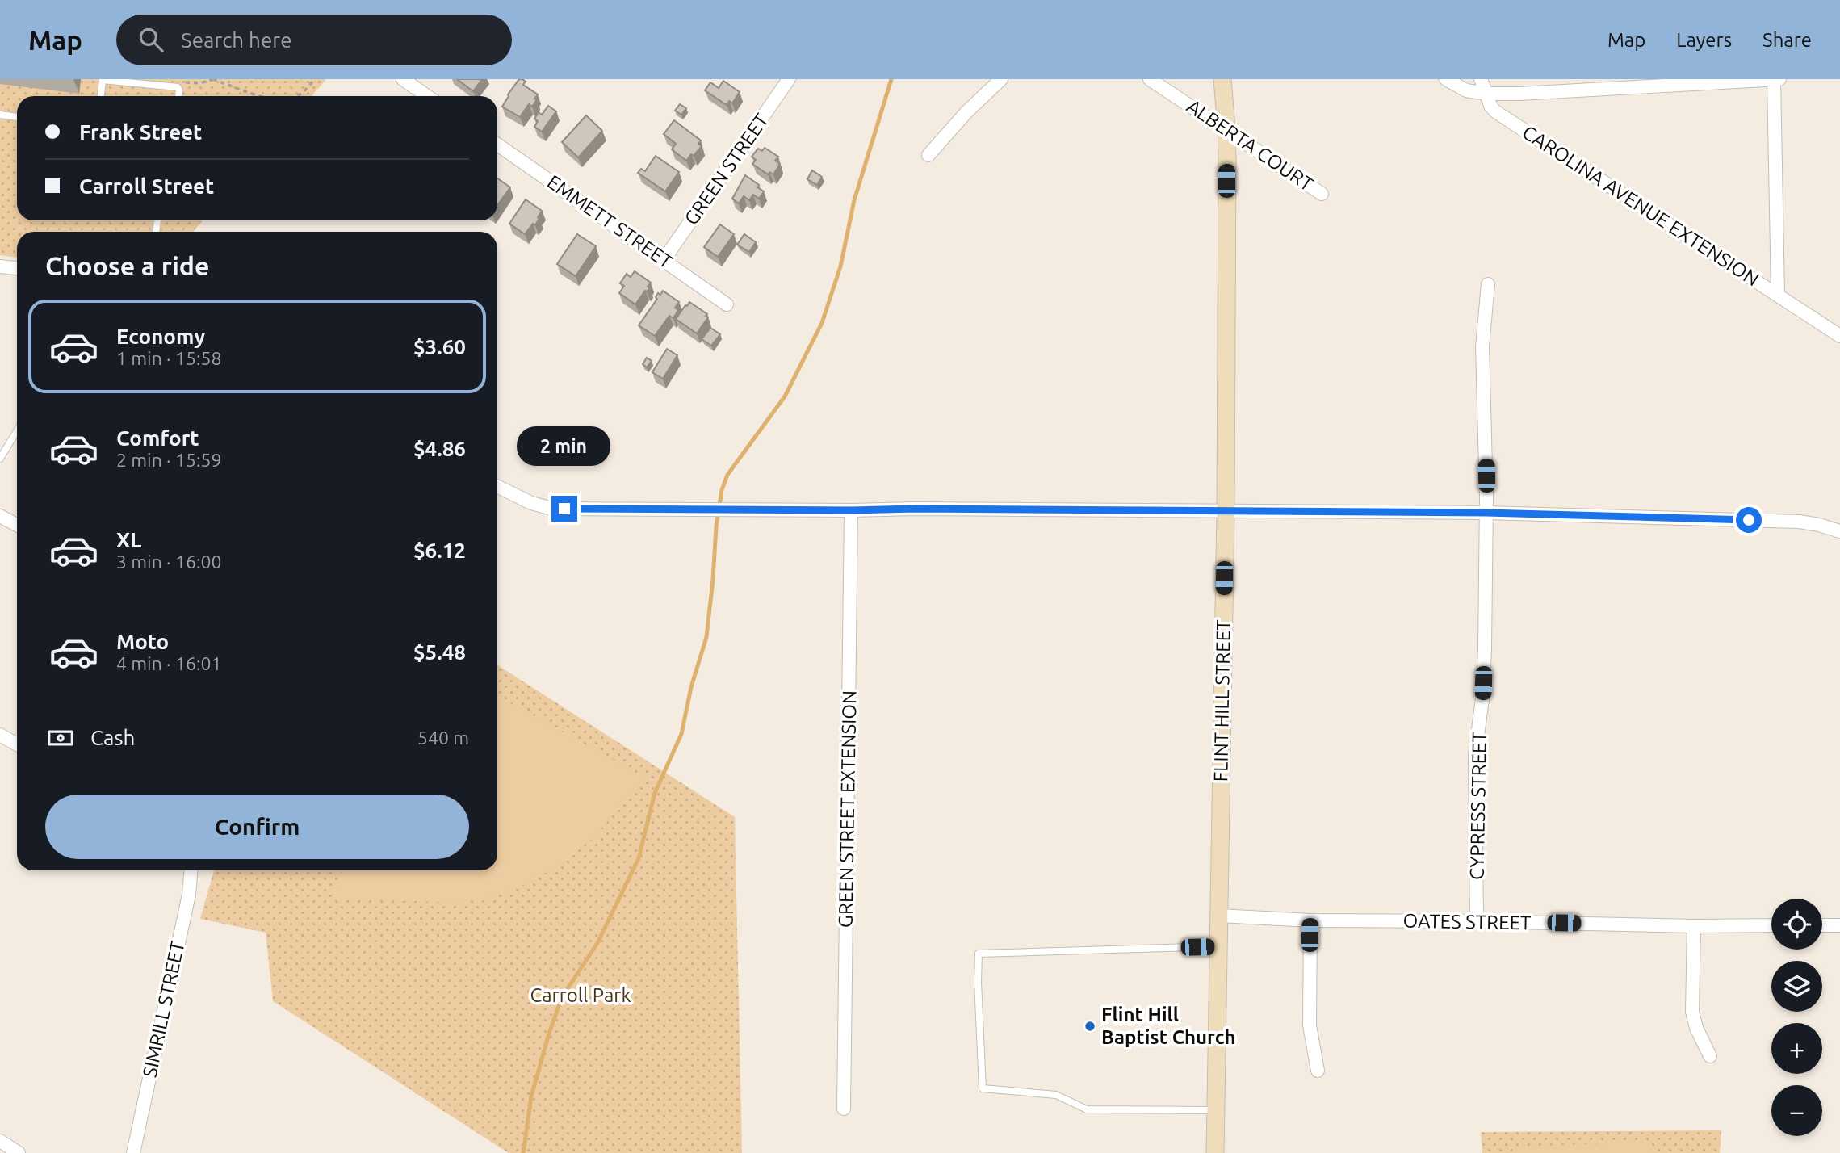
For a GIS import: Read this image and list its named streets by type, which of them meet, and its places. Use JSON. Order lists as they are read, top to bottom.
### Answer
{
  "streets": {
    "street": [
      "ALBERTA COURT",
      "GREEN STREET",
      "CAROLINA AVENUE EXTENSION",
      "EMMETT STREET",
      "FLINT HILL STREET",
      "CYPRESS STREET",
      "GREEN STREET EXTENSION",
      "OATES STREET",
      "SIMRILL STREET"
    ]
  },
  "crossings": [
    ["ALBERTA COURT", "FLINT HILL STREET"],
    ["GREEN STREET", "EMMETT STREET"],
    ["FLINT HILL STREET", "OATES STREET"],
    ["CYPRESS STREET", "OATES STREET"]
  ],
  "parks": ["Carroll Park"],
  "places": ["Flint Hill Baptist Church"],
  "page": {
    "header": "Map",
    "search": "Search here",
    "nav": ["Map", "Layers", "Share"],
    "banner": ["Frank Street", "Carroll Street"],
    "heading": "Choose a ride",
    "list": [
      {
        "name": "Economy",
        "note": "1 min · 15:58",
        "value": "$3.60"
      },
      {
        "name": "Comfort",
        "note": "2 min · 15:59",
        "value": "$4.86"
      },
      {
        "name": "XL",
        "note": "3 min · 16:00",
        "value": "$6.12"
      },
      {
        "name": "Moto",
        "note": "4 min · 16:01",
        "value": "$5.48"
      }
    ],
    "bubble": "2 min",
    "pay": ["Cash", "540 m"],
    "buttons": "Confirm",
    "map_buttons": ["+", "−"]
  }
}
